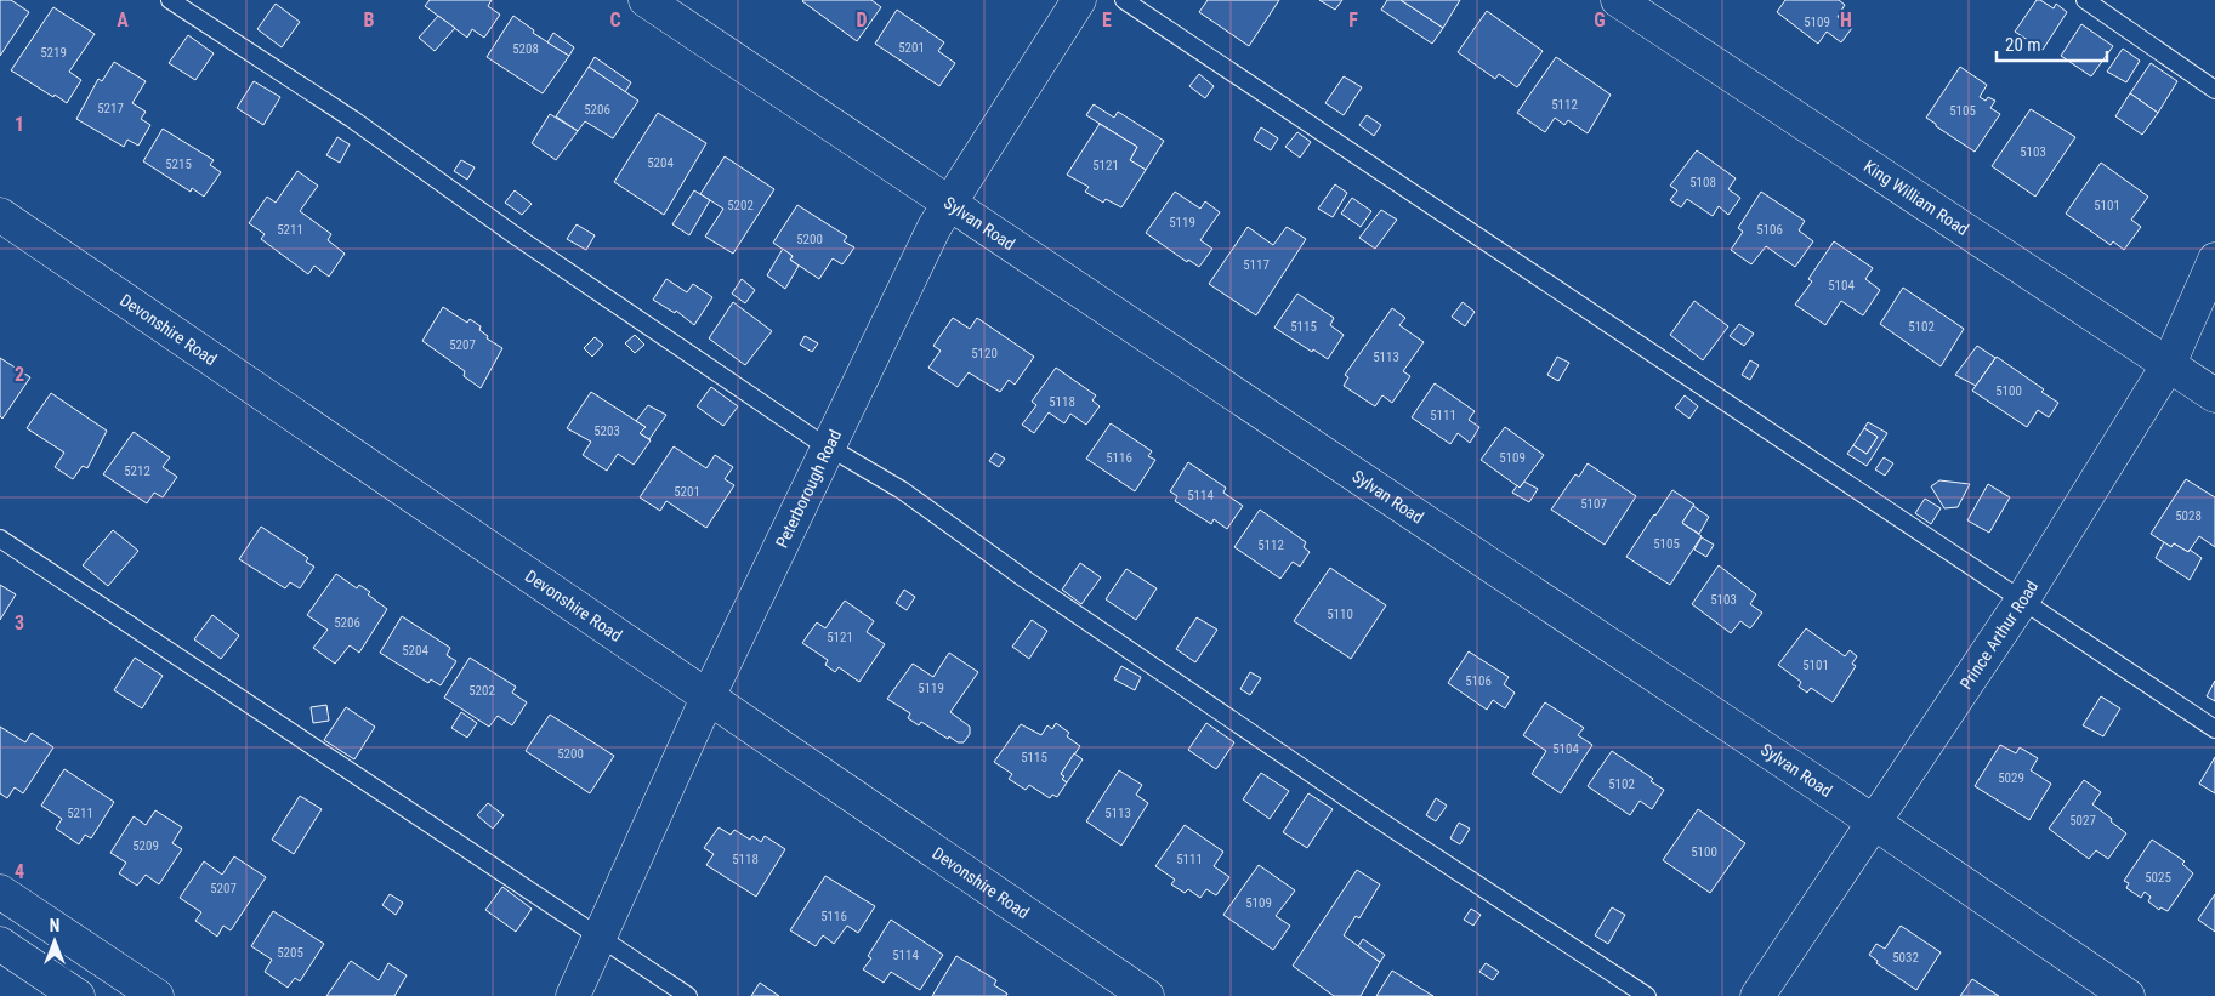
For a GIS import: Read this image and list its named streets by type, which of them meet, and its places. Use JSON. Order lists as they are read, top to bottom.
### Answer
{
  "streets": {
    "street": [
      "King William Road",
      "Sylvan Road",
      "Devonshire Road",
      "Peterborough Road",
      "Prince Arthur Road"
    ]
  },
  "crossings": [
    ["King William Road", "Prince Arthur Road"],
    ["Sylvan Road", "Peterborough Road"],
    ["Sylvan Road", "Prince Arthur Road"],
    ["Devonshire Road", "Peterborough Road"]
  ],
  "house_numbers": [
    "5109",
    "5201",
    "5208",
    "5219",
    "5112",
    "5217",
    "5206",
    "5105",
    "5103",
    "5204",
    "5215",
    "5121",
    "5108",
    "5202",
    "5101",
    "5119",
    "5211",
    "5106",
    "5200",
    "5117",
    "5104",
    "5115",
    "5102",
    "5207",
    "5120",
    "5113",
    "5100",
    "5118",
    "5111",
    "5203",
    "5116",
    "5109",
    "5212",
    "5201",
    "5114",
    "5107",
    "5028",
    "5105",
    "5112",
    "5103",
    "5110",
    "5206",
    "5121",
    "5204",
    "5101",
    "5106",
    "5119",
    "5202",
    "5104",
    "5200",
    "5115",
    "5029",
    "5102",
    "5211",
    "5113",
    "5027",
    "5209",
    "5100",
    "5118",
    "5111",
    "5025",
    "5207",
    "5109",
    "5116",
    "5205",
    "5114",
    "5032"
  ],
  "scale_bar": "20 m",
  "north": "top",
  "grid": {
    "columns": [
      "A",
      "B",
      "C",
      "D",
      "E",
      "F",
      "G",
      "H"
    ],
    "rows": [
      "1",
      "2",
      "3",
      "4"
    ]
  }
}
